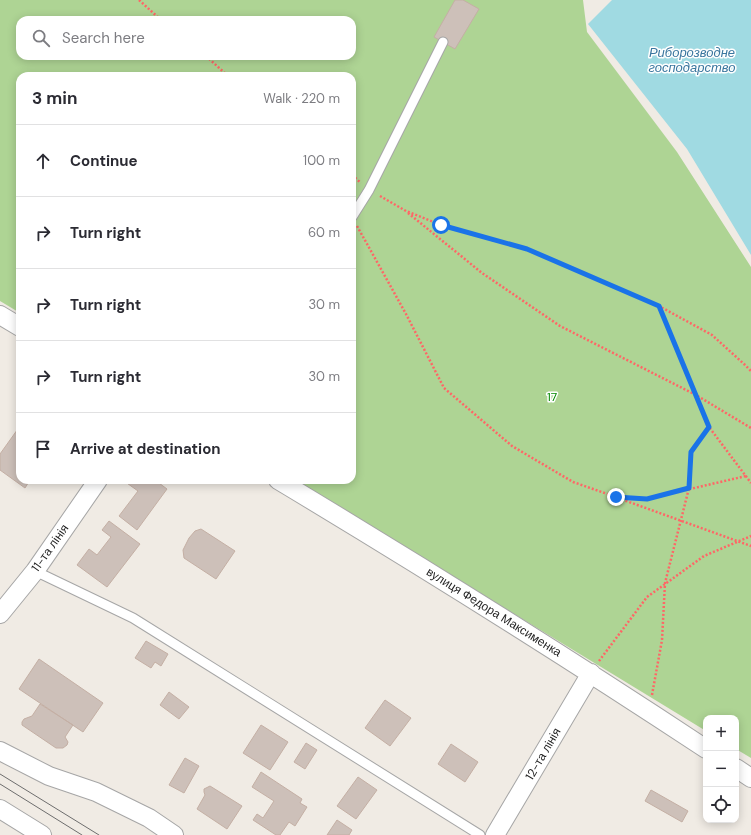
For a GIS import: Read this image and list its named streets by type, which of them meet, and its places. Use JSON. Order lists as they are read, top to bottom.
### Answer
{
  "streets": {
    "street": ["11-та лінія", "вулиця Федора Максименка", "12-та лінія"]
  },
  "crossings": [
    ["вулиця Федора Максименка", "12-та лінія"]
  ],
  "water": ["Риборозводне господарство"],
  "parks": ["17"],
  "page": {
    "search": "Search here",
    "heading": ["3 min", "Walk · 220 m"],
    "list": [
      ["Continue", "100 m"],
      ["Turn right", "60 m"],
      ["Turn right", "30 m"],
      ["Turn right", "30 m"],
      "Arrive at destination"
    ],
    "map_buttons": ["+", "−"]
  }
}
